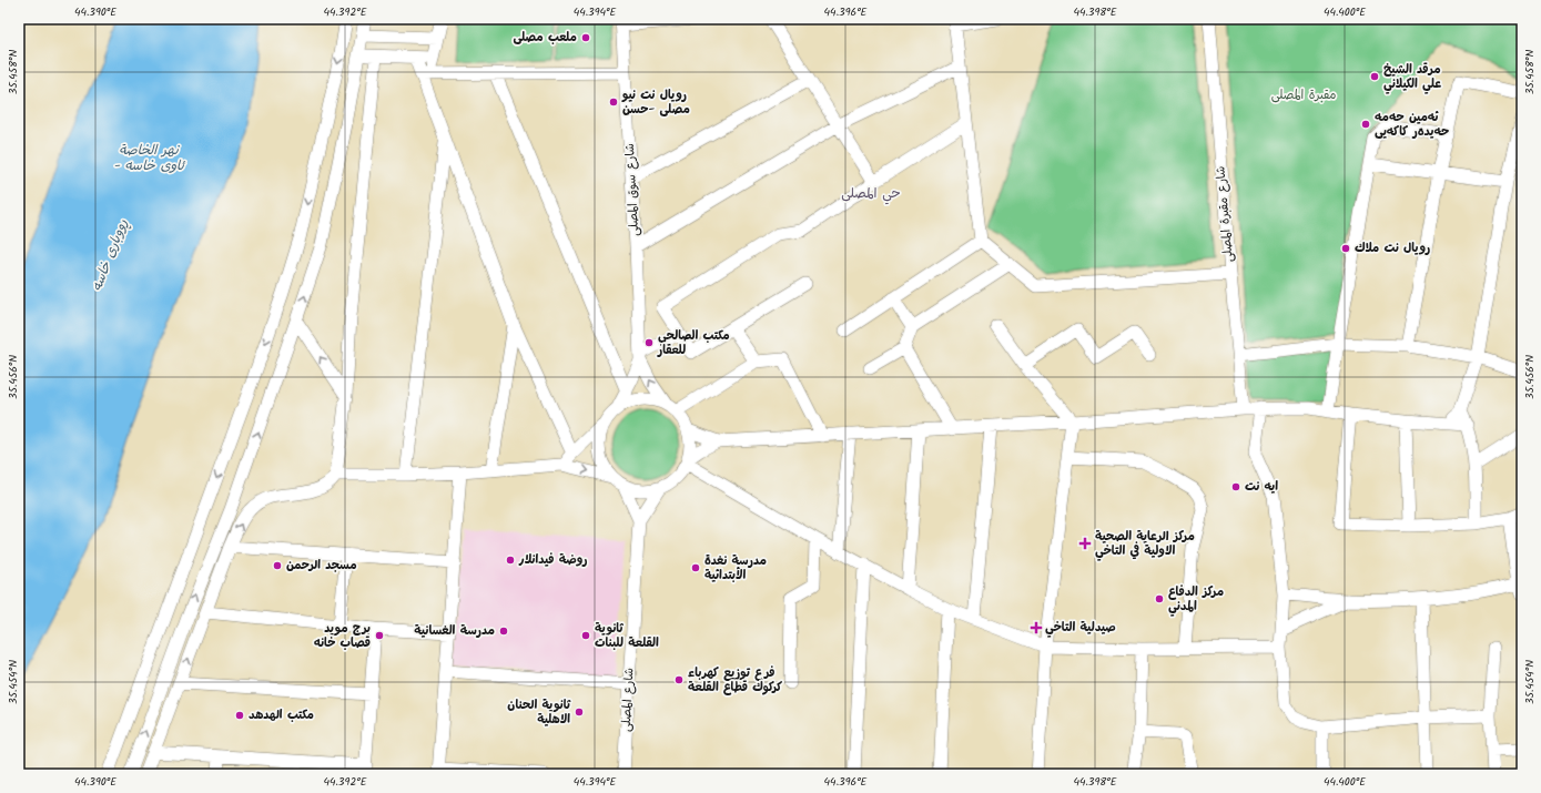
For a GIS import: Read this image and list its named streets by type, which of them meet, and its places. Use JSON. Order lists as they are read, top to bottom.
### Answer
{
  "streets": {
    "street": ["شارع سوق المصلى", "شارع مقبرة المصلى", "شارع المصلى"]
  },
  "crossings": [
    ["شارع سوق المصلى", "شارع المصلى"]
  ],
  "districts": ["حي المصلى"],
  "water": ["نهر الخاصة - ئاوی خاسە", "ڕووباری خاسە"],
  "parks": ["مقبرة المصلى"],
  "places": {
    "other": [
      "ملعب مصلى",
      "مرقد الشيخ علي الكيلاني",
      "رويال نت نيو مصلى -حسن",
      "ئەمین حەمە حەیدەر کاکەیی",
      "رويال نت ملاك",
      "مكتب الصالحي للعقار",
      "ايه نت",
      "روضة فيدانلار",
      "مسجد الرحمن",
      "مدرسة نغدة الأبتدائية",
      "مركز الدفاع المدني",
      "مدرسة الغسانية",
      "برج مويد قصاب خانه",
      "ثانوية القلعة للبنات",
      "فرع توزيع كهرباء كركوك قطاع القلعة",
      "ثانوية الحنان الاهلية",
      "مكتب الهدهد"
    ],
    "health": ["مركز الرعاية الصحية الاولية في التاخي", "صيدلية التاخي"]
  },
  "coordinates": [
    "44.390°E",
    "44.392°E",
    "44.394°E",
    "44.396°E",
    "44.398°E",
    "44.400°E",
    "35.458°N",
    "35.456°N",
    "35.454°N"
  ]
}
